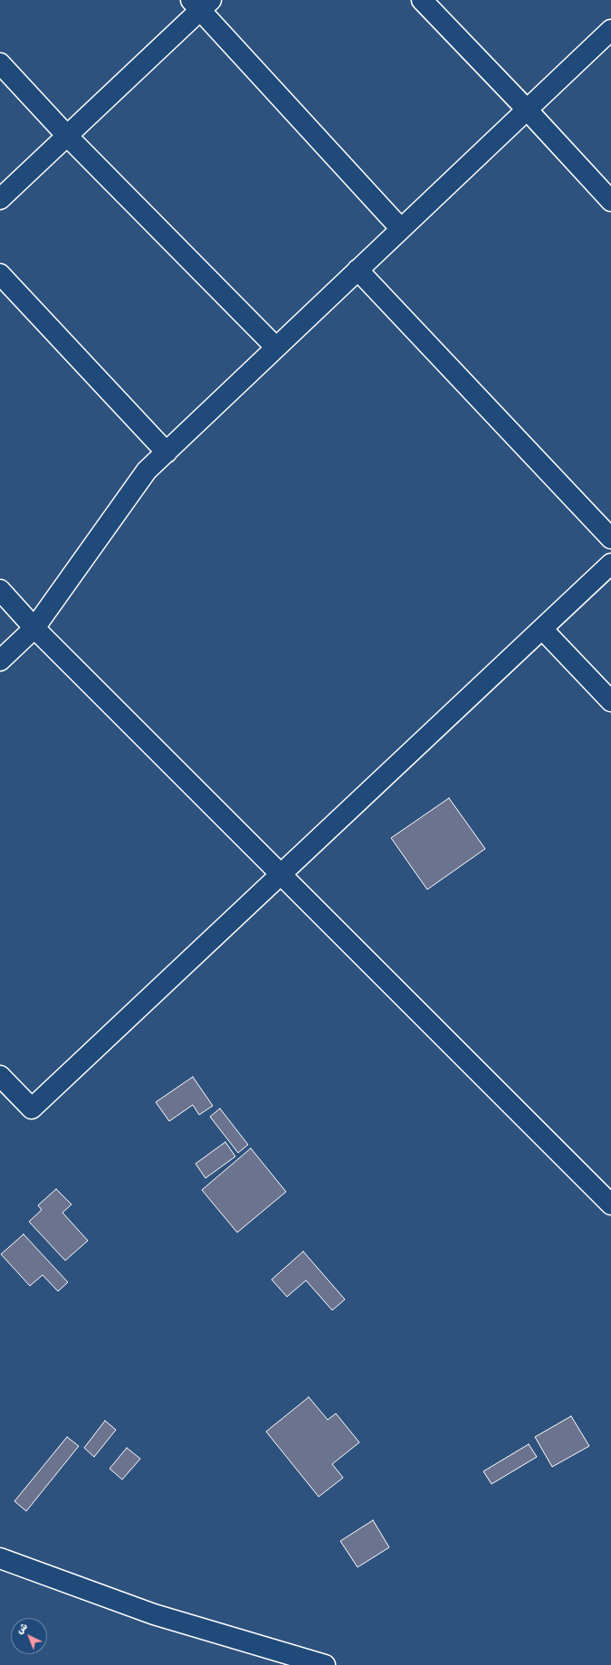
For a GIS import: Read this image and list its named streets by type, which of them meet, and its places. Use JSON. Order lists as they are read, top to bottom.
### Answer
{
  "north": "top left"
}
